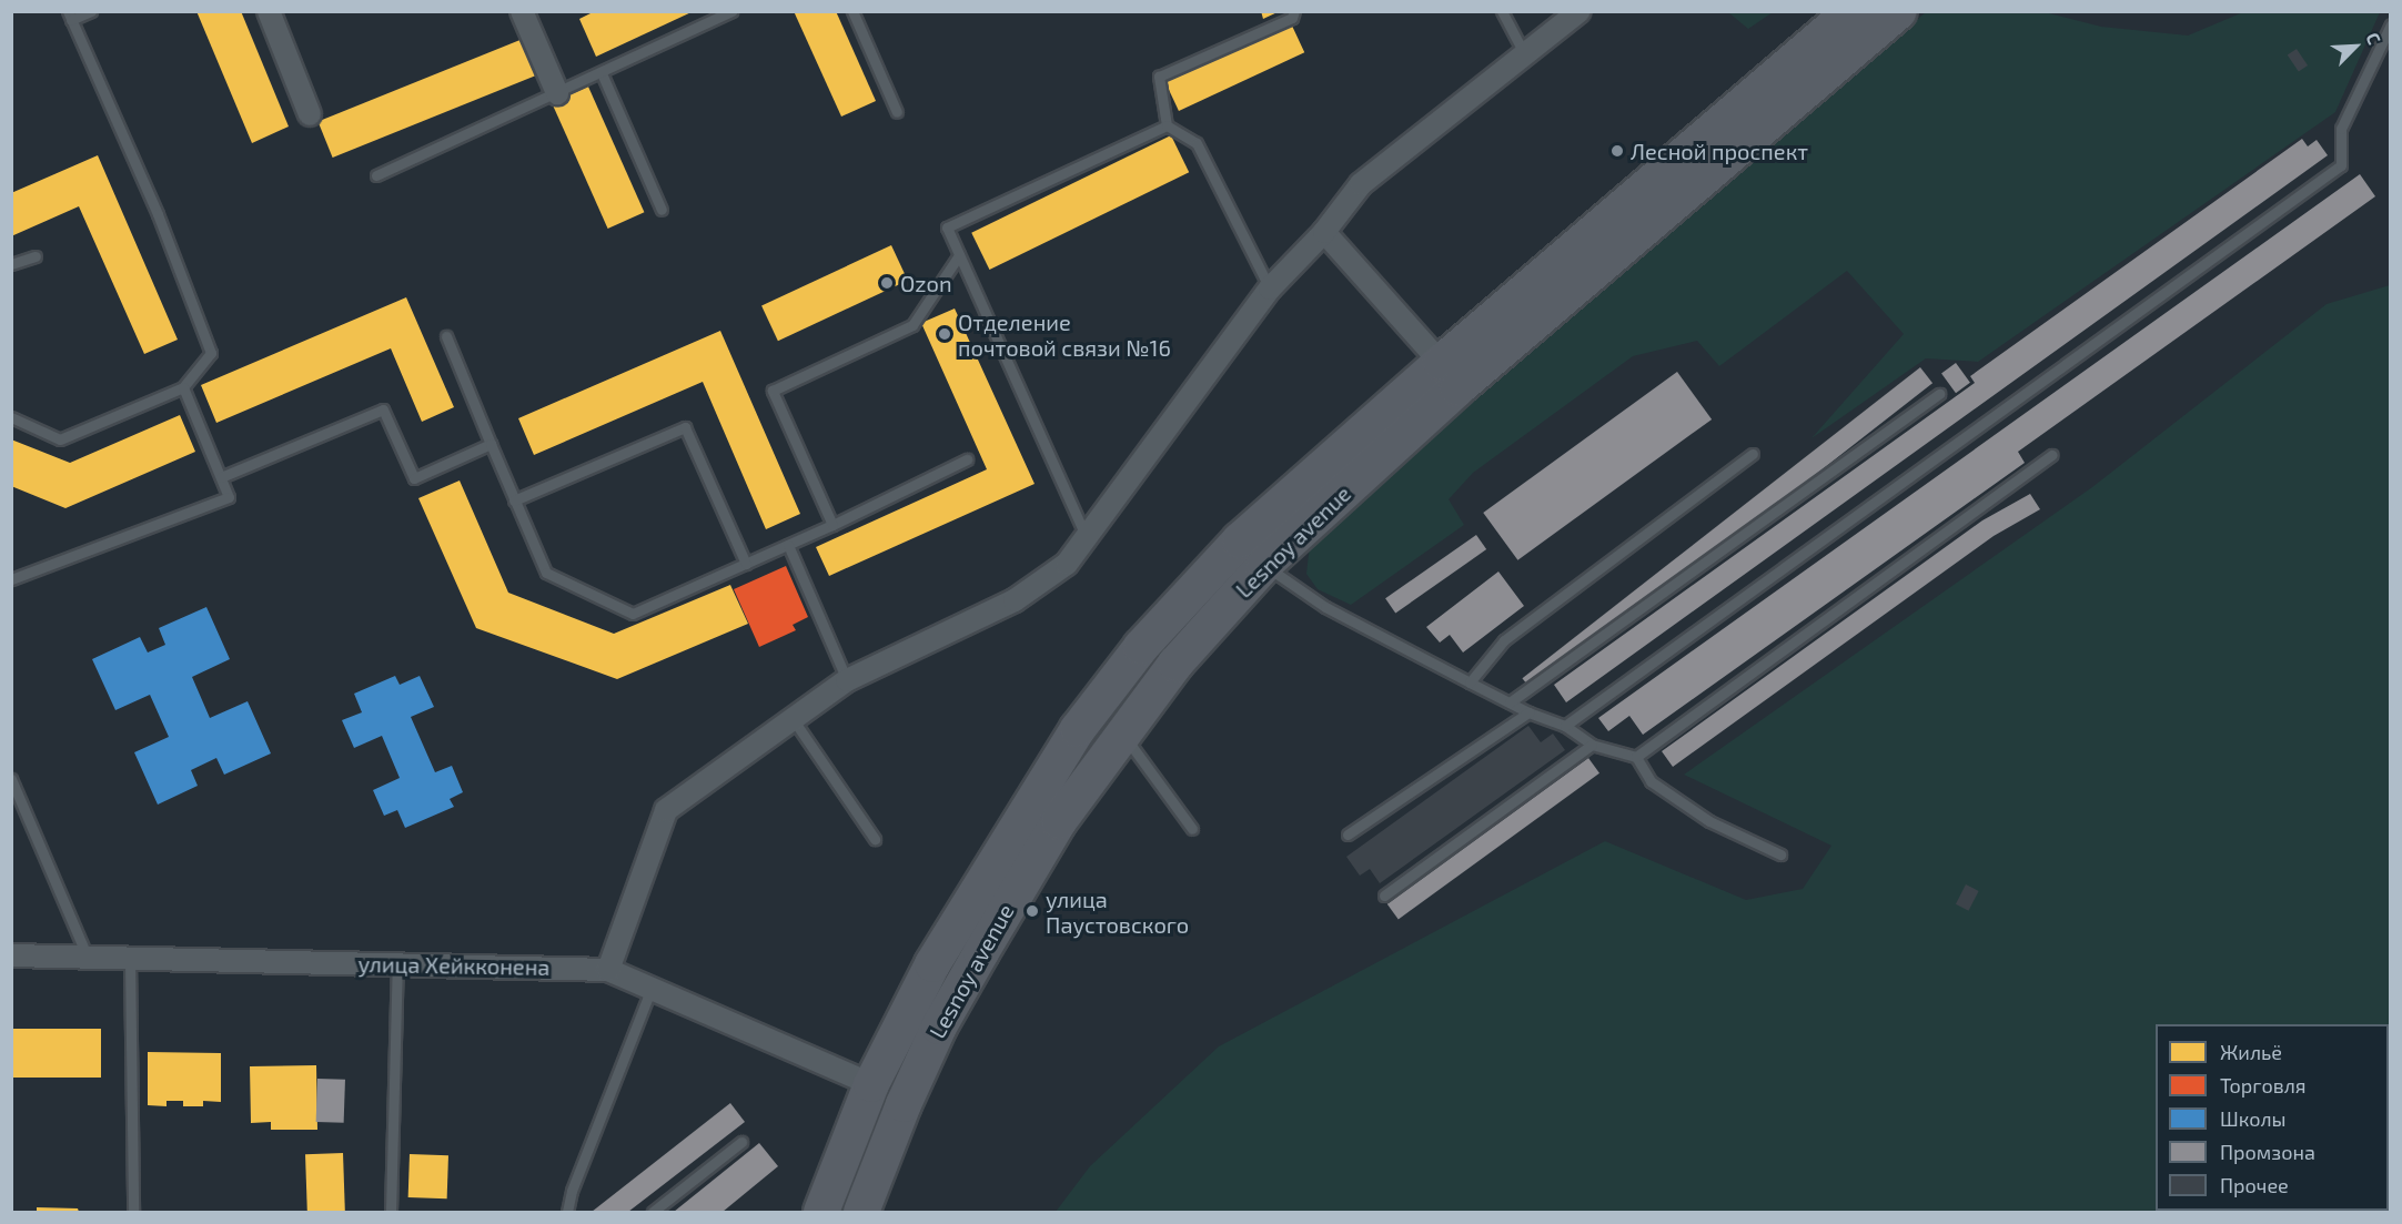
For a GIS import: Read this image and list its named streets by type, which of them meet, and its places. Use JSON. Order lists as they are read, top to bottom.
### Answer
{
  "streets": {
    "main road": ["Lesnoy avenue"],
    "street": ["улица Хейкконена"]
  },
  "crossings": [
    ["Lesnoy avenue", "улица Хейкконена"]
  ],
  "places": [
    "Лесной проспект",
    "Ozon",
    "Отделение почтовой связи №16",
    "улица Паустовского"
  ],
  "legend": [
    "Жильё",
    "Торговля",
    "Школы",
    "Промзона",
    "Прочее"
  ],
  "north": "top right"
}
